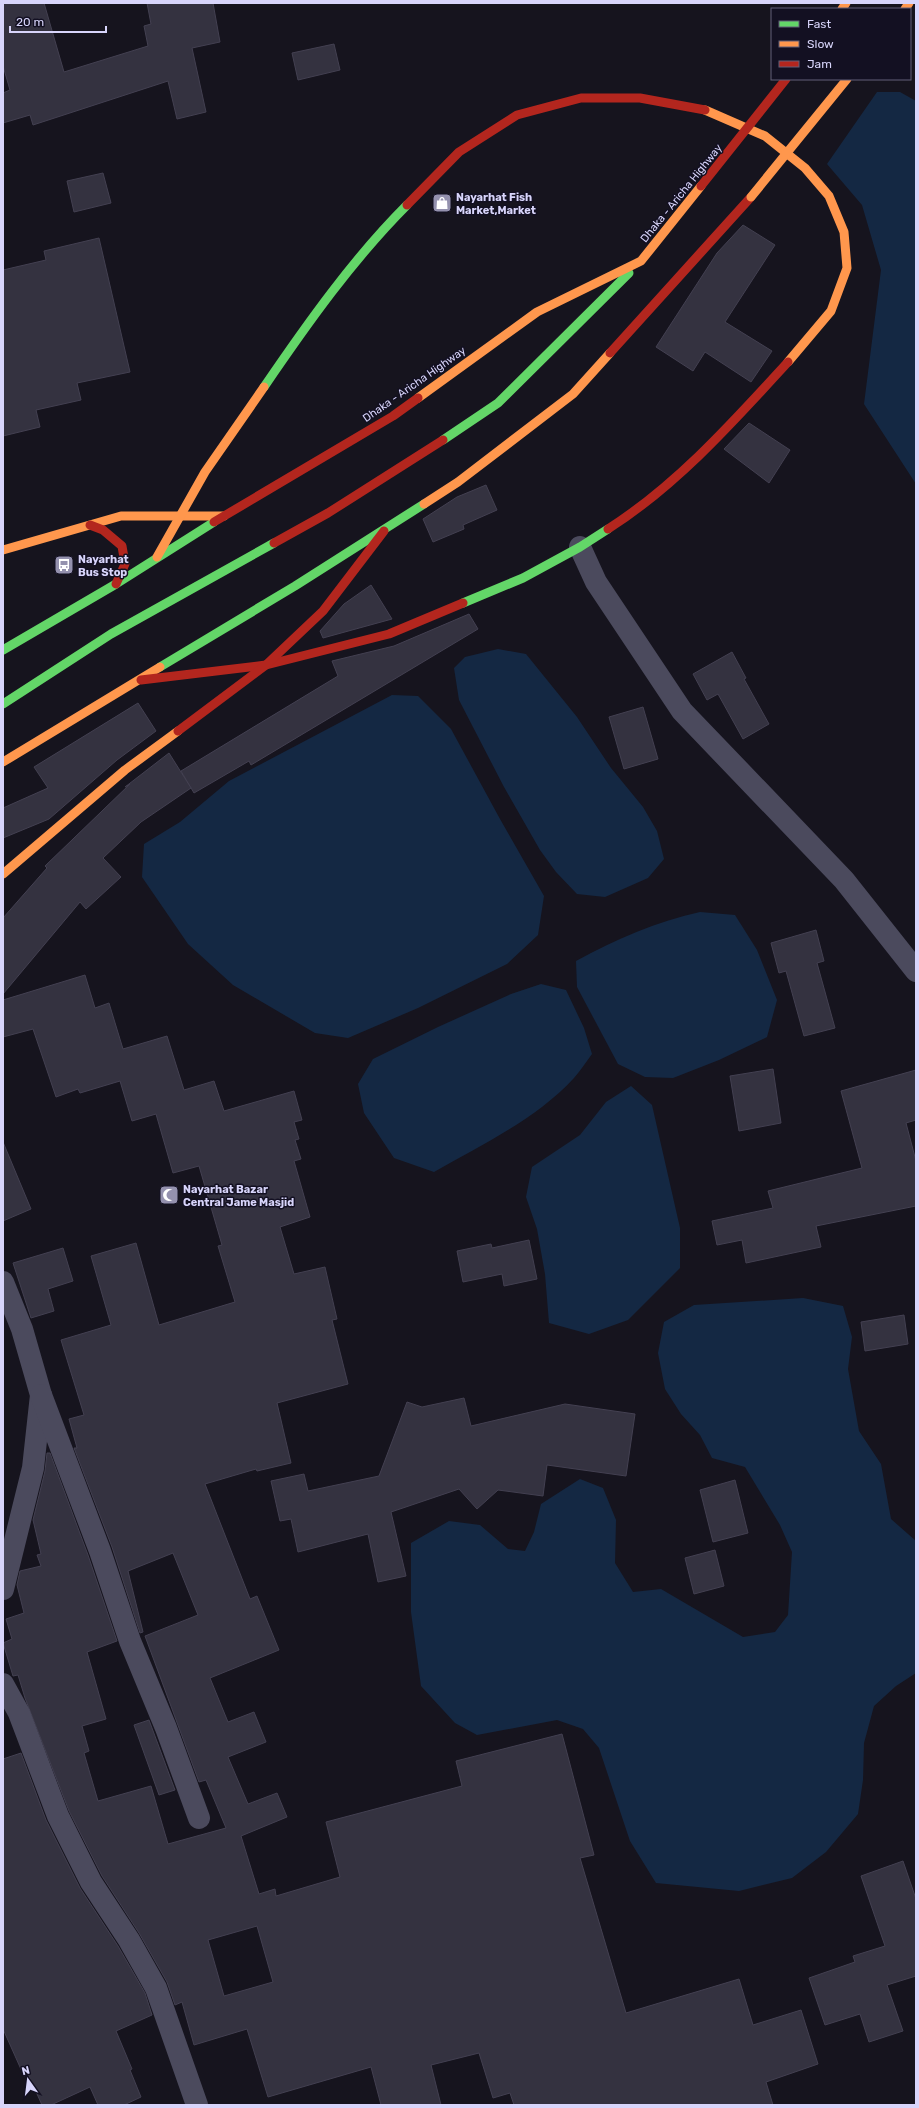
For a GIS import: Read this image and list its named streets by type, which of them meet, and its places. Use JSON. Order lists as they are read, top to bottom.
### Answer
{
  "streets": {
    "main road": ["Dhaka - Aricha Highway"]
  },
  "places": {
    "shop": ["Nayarhat Fish Market,Market"],
    "bus stop": ["Nayarhat Bus Stop"],
    "mosque": ["Nayarhat Bazar Central Jame Masjid"]
  },
  "legend": ["Fast", "Slow", "Jam"],
  "scale_bar": "20 m",
  "north": "top"
}
